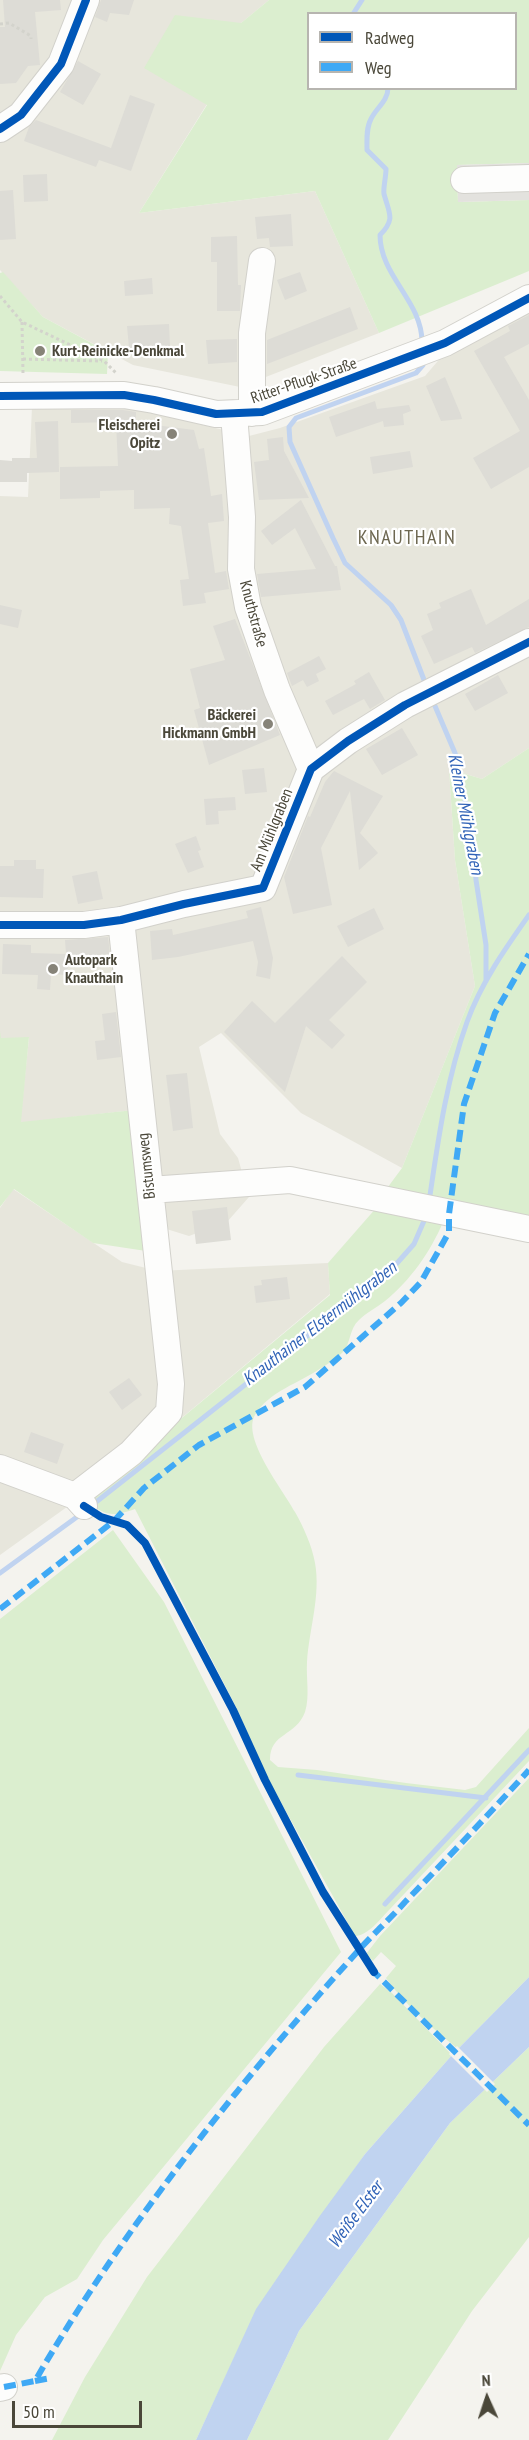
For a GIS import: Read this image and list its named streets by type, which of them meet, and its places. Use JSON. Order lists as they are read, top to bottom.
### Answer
{
  "streets": {
    "street": [
      "Ritter-Pflugk-Straße",
      "Knuthstraße",
      "Am Mühlgraben",
      "Bistumsweg"
    ]
  },
  "crossings": [
    ["Ritter-Pflugk-Straße", "Knuthstraße"],
    ["Knuthstraße", "Am Mühlgraben"],
    ["Am Mühlgraben", "Bistumsweg"]
  ],
  "districts": ["KNAUTHAIN"],
  "water": ["Kleiner Mühlgraben", "Knauthainer Elstermühlgraben", "Weiße Elster"],
  "places": [
    "Kurt-Reinicke-Denkmal",
    "Fleischerei Opitz",
    "Bäckerei Hickmann GmbH",
    "Autopark Knauthain"
  ],
  "legend": ["Radweg", "Weg"],
  "scale_bar": "50 m",
  "north": "top"
}
